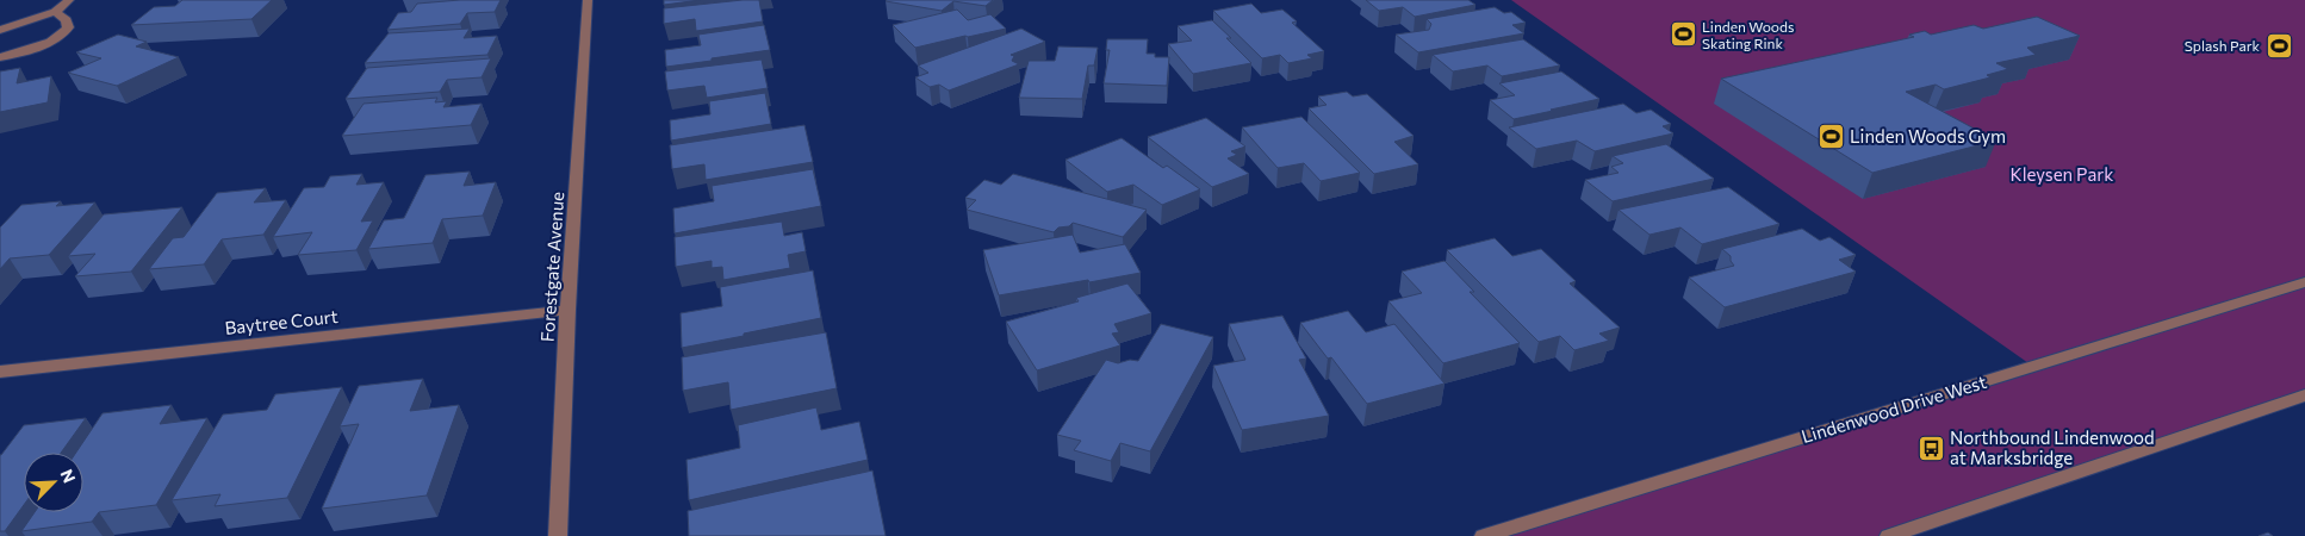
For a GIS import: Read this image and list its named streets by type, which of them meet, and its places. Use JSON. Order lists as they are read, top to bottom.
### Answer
{
  "streets": {
    "street": ["Forestgate Avenue", "Baytree Court", "Lindenwood Drive West"]
  },
  "crossings": [
    ["Forestgate Avenue", "Baytree Court"]
  ],
  "parks": ["Kleysen Park"],
  "places": {
    "sports": ["Linden Woods Skating Rink", "Splash Park", "Linden Woods Gym"],
    "bus stop": ["Northbound Lindenwood at Marksbridge"]
  },
  "north": "top right"
}
